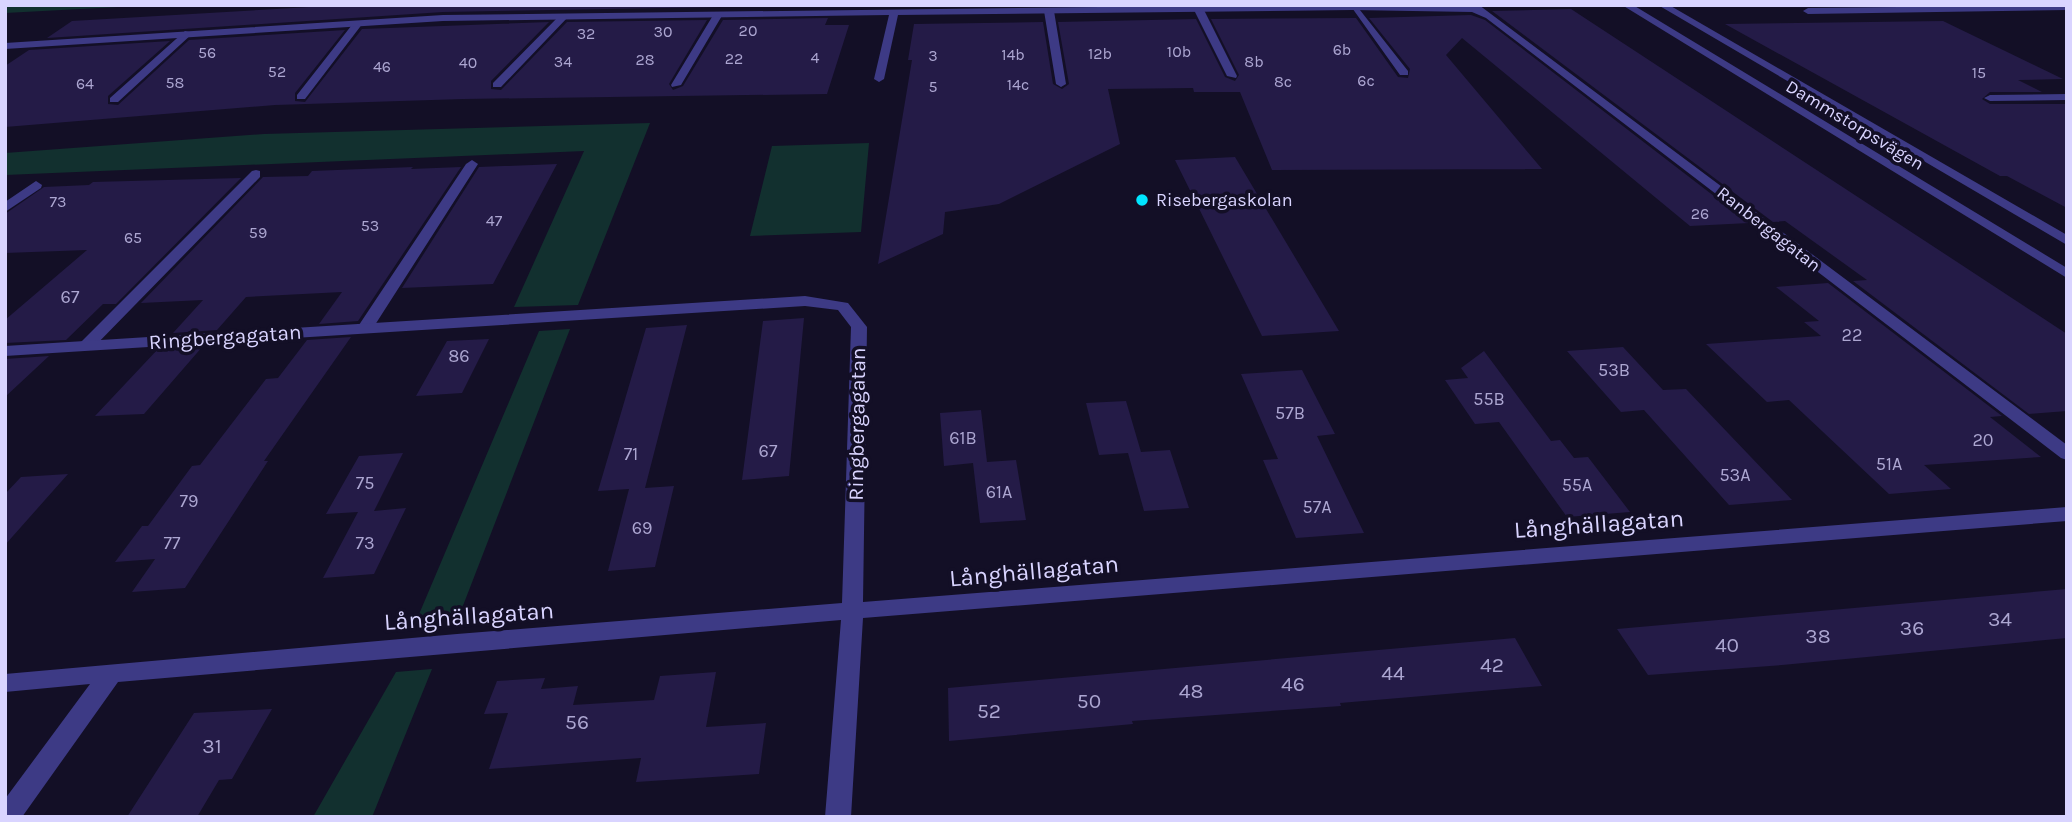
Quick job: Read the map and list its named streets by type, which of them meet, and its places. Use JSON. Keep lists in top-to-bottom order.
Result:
{
  "streets": {
    "street": [
      "Dammstorpsvägen",
      "Ranbergagatan",
      "Ringbergagatan",
      "Långhällagatan"
    ]
  },
  "crossings": [
    ["Ringbergagatan", "Långhällagatan"]
  ],
  "places": ["Risebergaskolan"],
  "house_numbers": [
    "20",
    "30",
    "32",
    "6b",
    "10b",
    "56",
    "12b",
    "14b",
    "3",
    "4",
    "22",
    "28",
    "34",
    "8b",
    "40",
    "46",
    "52",
    "15",
    "6c",
    "8c",
    "58",
    "64",
    "14c",
    "5",
    "73",
    "26",
    "47",
    "53",
    "59",
    "65",
    "67",
    "22",
    "86",
    "53B",
    "55B",
    "57B",
    "61B",
    "20",
    "67",
    "71",
    "51A",
    "53A",
    "75",
    "55A",
    "61A",
    "79",
    "57A",
    "69",
    "77",
    "73",
    "34",
    "36",
    "38",
    "40",
    "42",
    "44",
    "46",
    "48",
    "50",
    "52",
    "56",
    "31"
  ]
}
